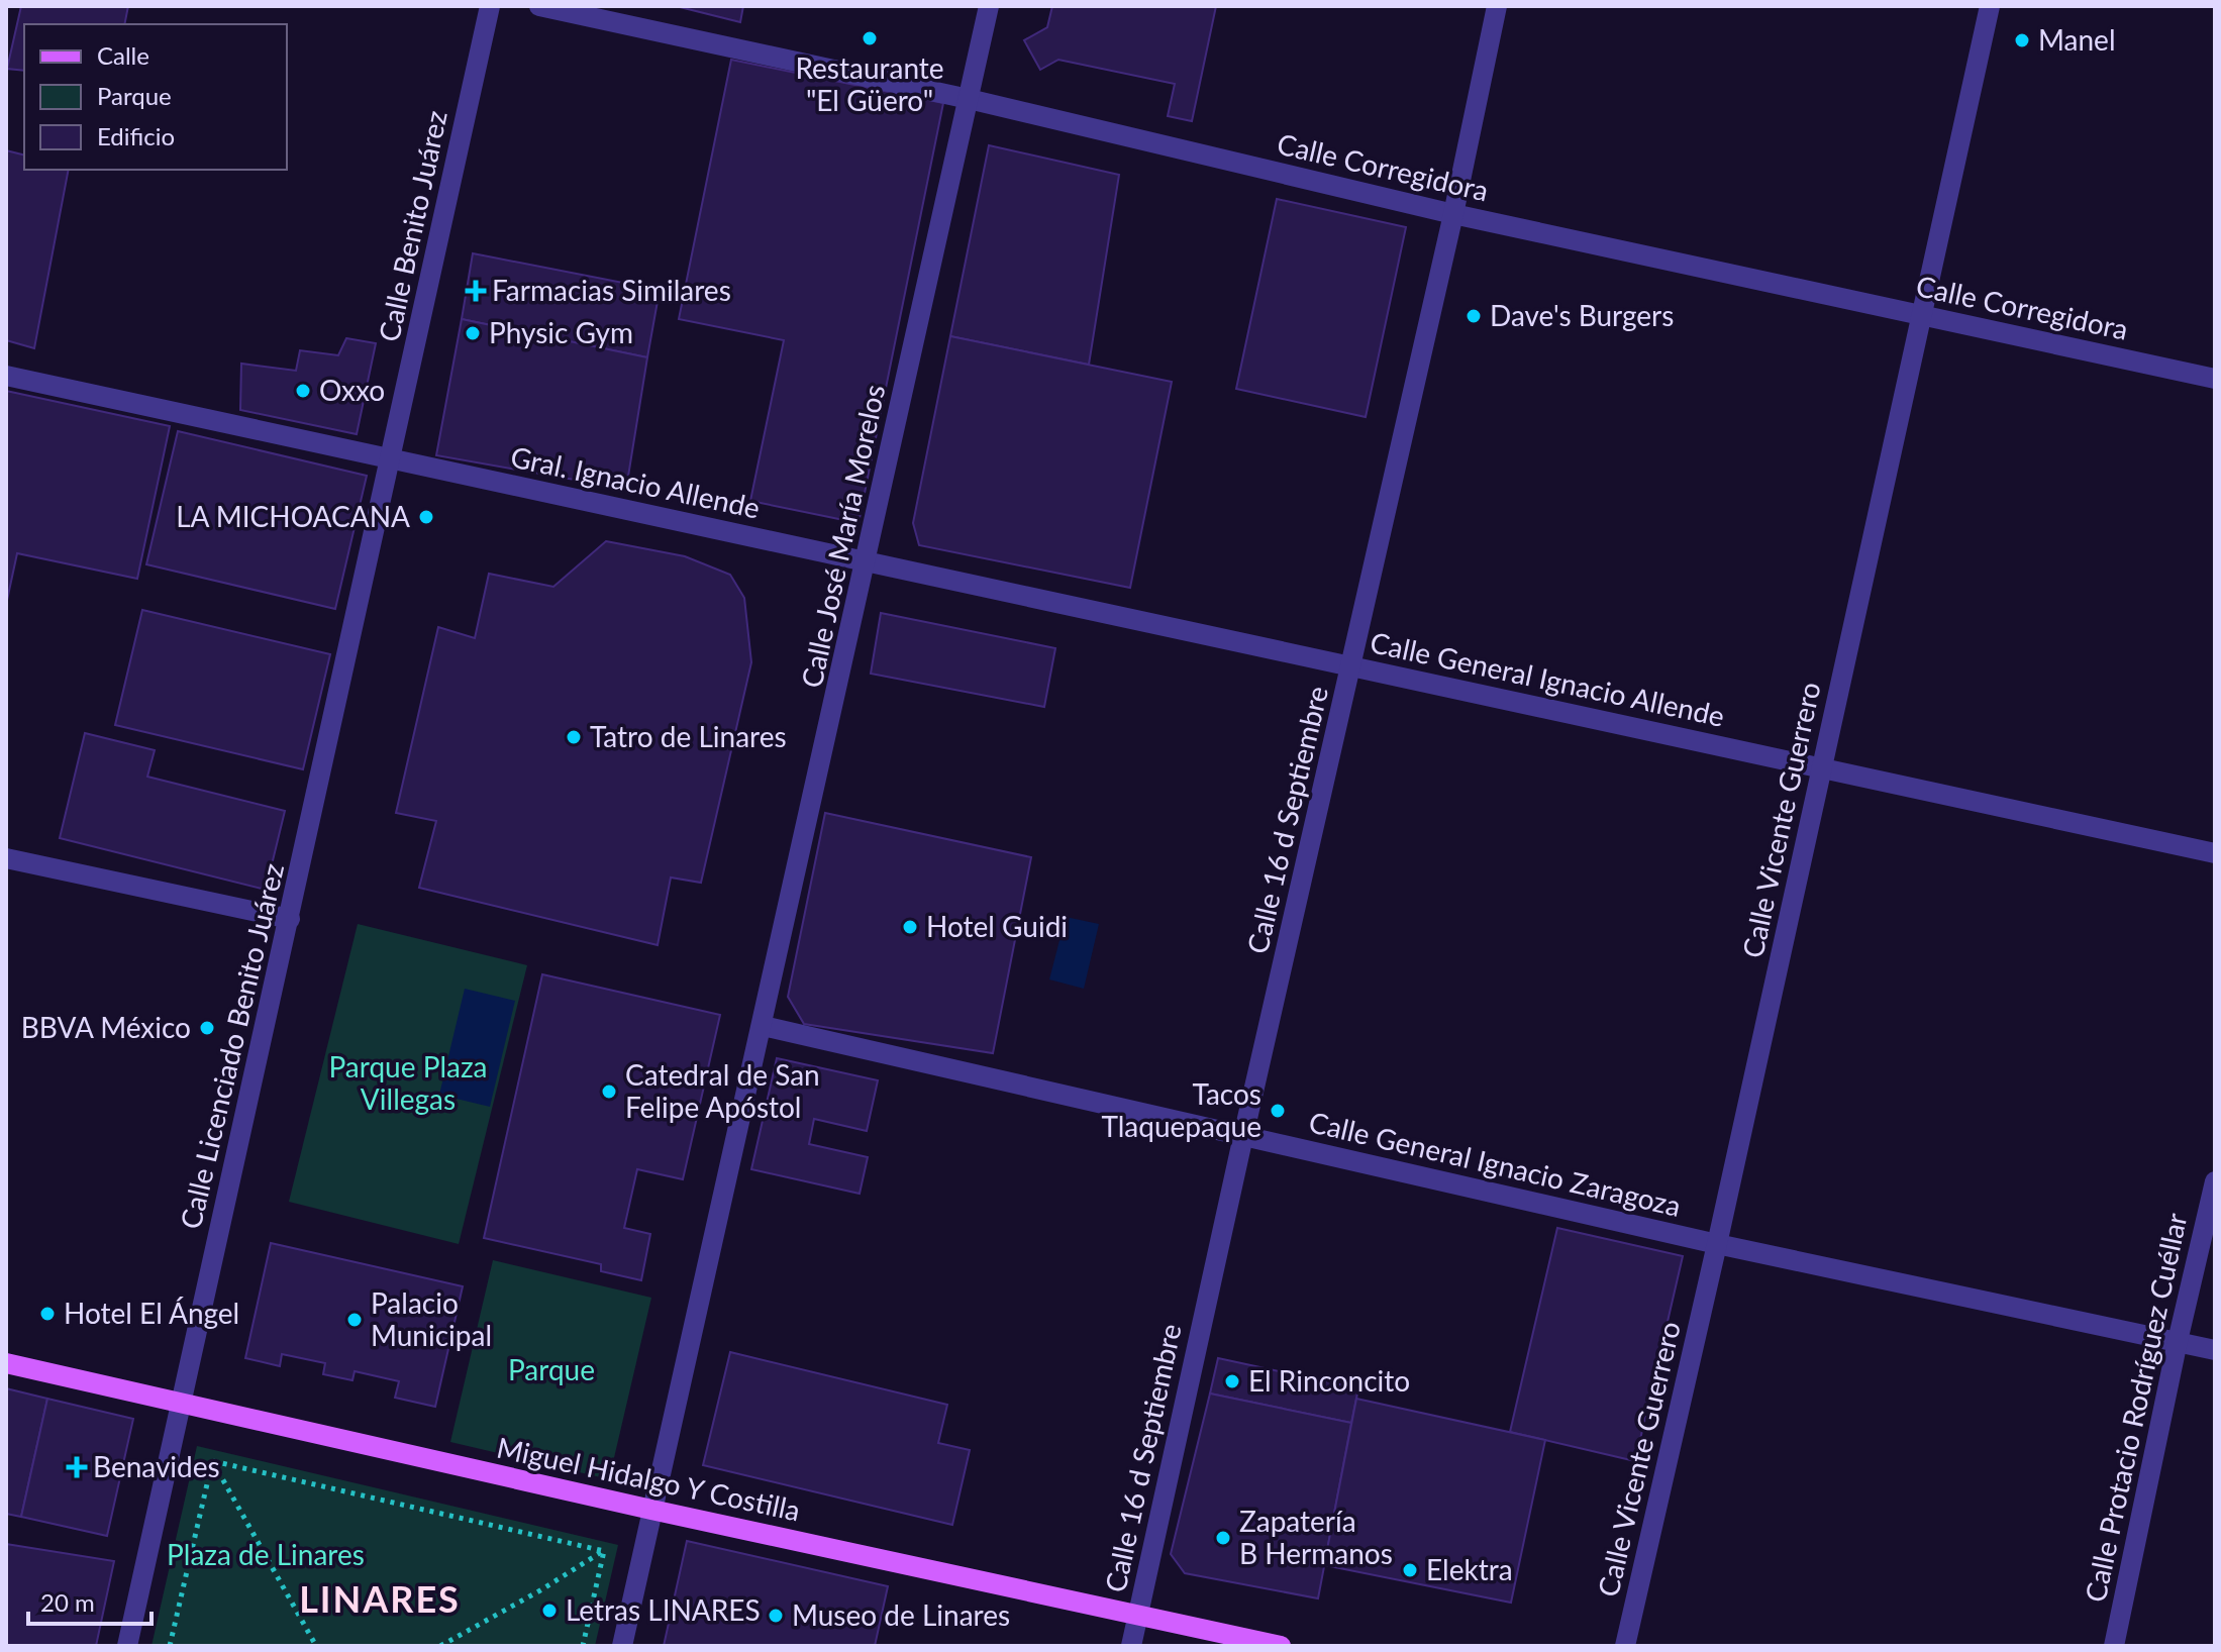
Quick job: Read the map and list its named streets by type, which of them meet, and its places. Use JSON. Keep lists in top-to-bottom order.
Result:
{
  "streets": {
    "main road": ["Miguel Hidalgo Y Costilla"],
    "street": [
      "Calle Corregidora",
      "Calle Benito Juárez",
      "Gral. Ignacio Allende",
      "Calle José María Morelos",
      "Calle General Ignacio Allende",
      "Calle 16 d Septiembre",
      "Calle Vicente Guerrero",
      "Calle Licenciado Benito Juárez",
      "Calle General Ignacio Zaragoza",
      "Calle Protacio Rodríguez Cuéllar"
    ]
  },
  "crossings": [
    ["Calle Corregidora", "Calle José María Morelos"],
    ["Calle Corregidora", "Calle 16 d Septiembre"],
    ["Calle Corregidora", "Calle Vicente Guerrero"],
    ["Calle Benito Juárez", "Gral. Ignacio Allende"],
    ["Calle Benito Juárez", "Calle Licenciado Benito Juárez"],
    ["Gral. Ignacio Allende", "Calle José María Morelos"],
    ["Gral. Ignacio Allende", "Calle General Ignacio Allende"],
    ["Gral. Ignacio Allende", "Calle Licenciado Benito Juárez"],
    ["Calle José María Morelos", "Calle General Ignacio Allende"],
    ["Calle José María Morelos", "Calle General Ignacio Zaragoza"],
    ["Calle José María Morelos", "Miguel Hidalgo Y Costilla"],
    ["Calle General Ignacio Allende", "Calle 16 d Septiembre"],
    ["Calle General Ignacio Allende", "Calle Vicente Guerrero"],
    ["Calle 16 d Septiembre", "Calle General Ignacio Zaragoza"],
    ["Calle 16 d Septiembre", "Miguel Hidalgo Y Costilla"],
    ["Calle Vicente Guerrero", "Calle General Ignacio Zaragoza"],
    ["Calle Licenciado Benito Juárez", "Miguel Hidalgo Y Costilla"],
    ["Calle General Ignacio Zaragoza", "Calle Protacio Rodríguez Cuéllar"]
  ],
  "districts": ["LINARES"],
  "parks": ["Parque Plaza Villegas", "Parque", "Plaza de Linares"],
  "places": {
    "other": [
      "Restaurante \"El Güero\"",
      "Manel",
      "Dave's Burgers",
      "Physic Gym",
      "Oxxo",
      "LA MICHOACANA",
      "Tatro de Linares",
      "Hotel Guidi",
      "BBVA México",
      "Catedral de San Felipe Apóstol",
      "Tacos Tlaquepaque",
      "Hotel El Ángel",
      "Palacio Municipal",
      "El Rinconcito",
      "Zapatería B Hermanos",
      "Elektra",
      "Letras LINARES",
      "Museo de Linares"
    ],
    "health": ["Farmacias Similares", "Benavides"]
  },
  "legend": ["Calle", "Parque", "Edificio"],
  "scale_bar": "20 m"
}
